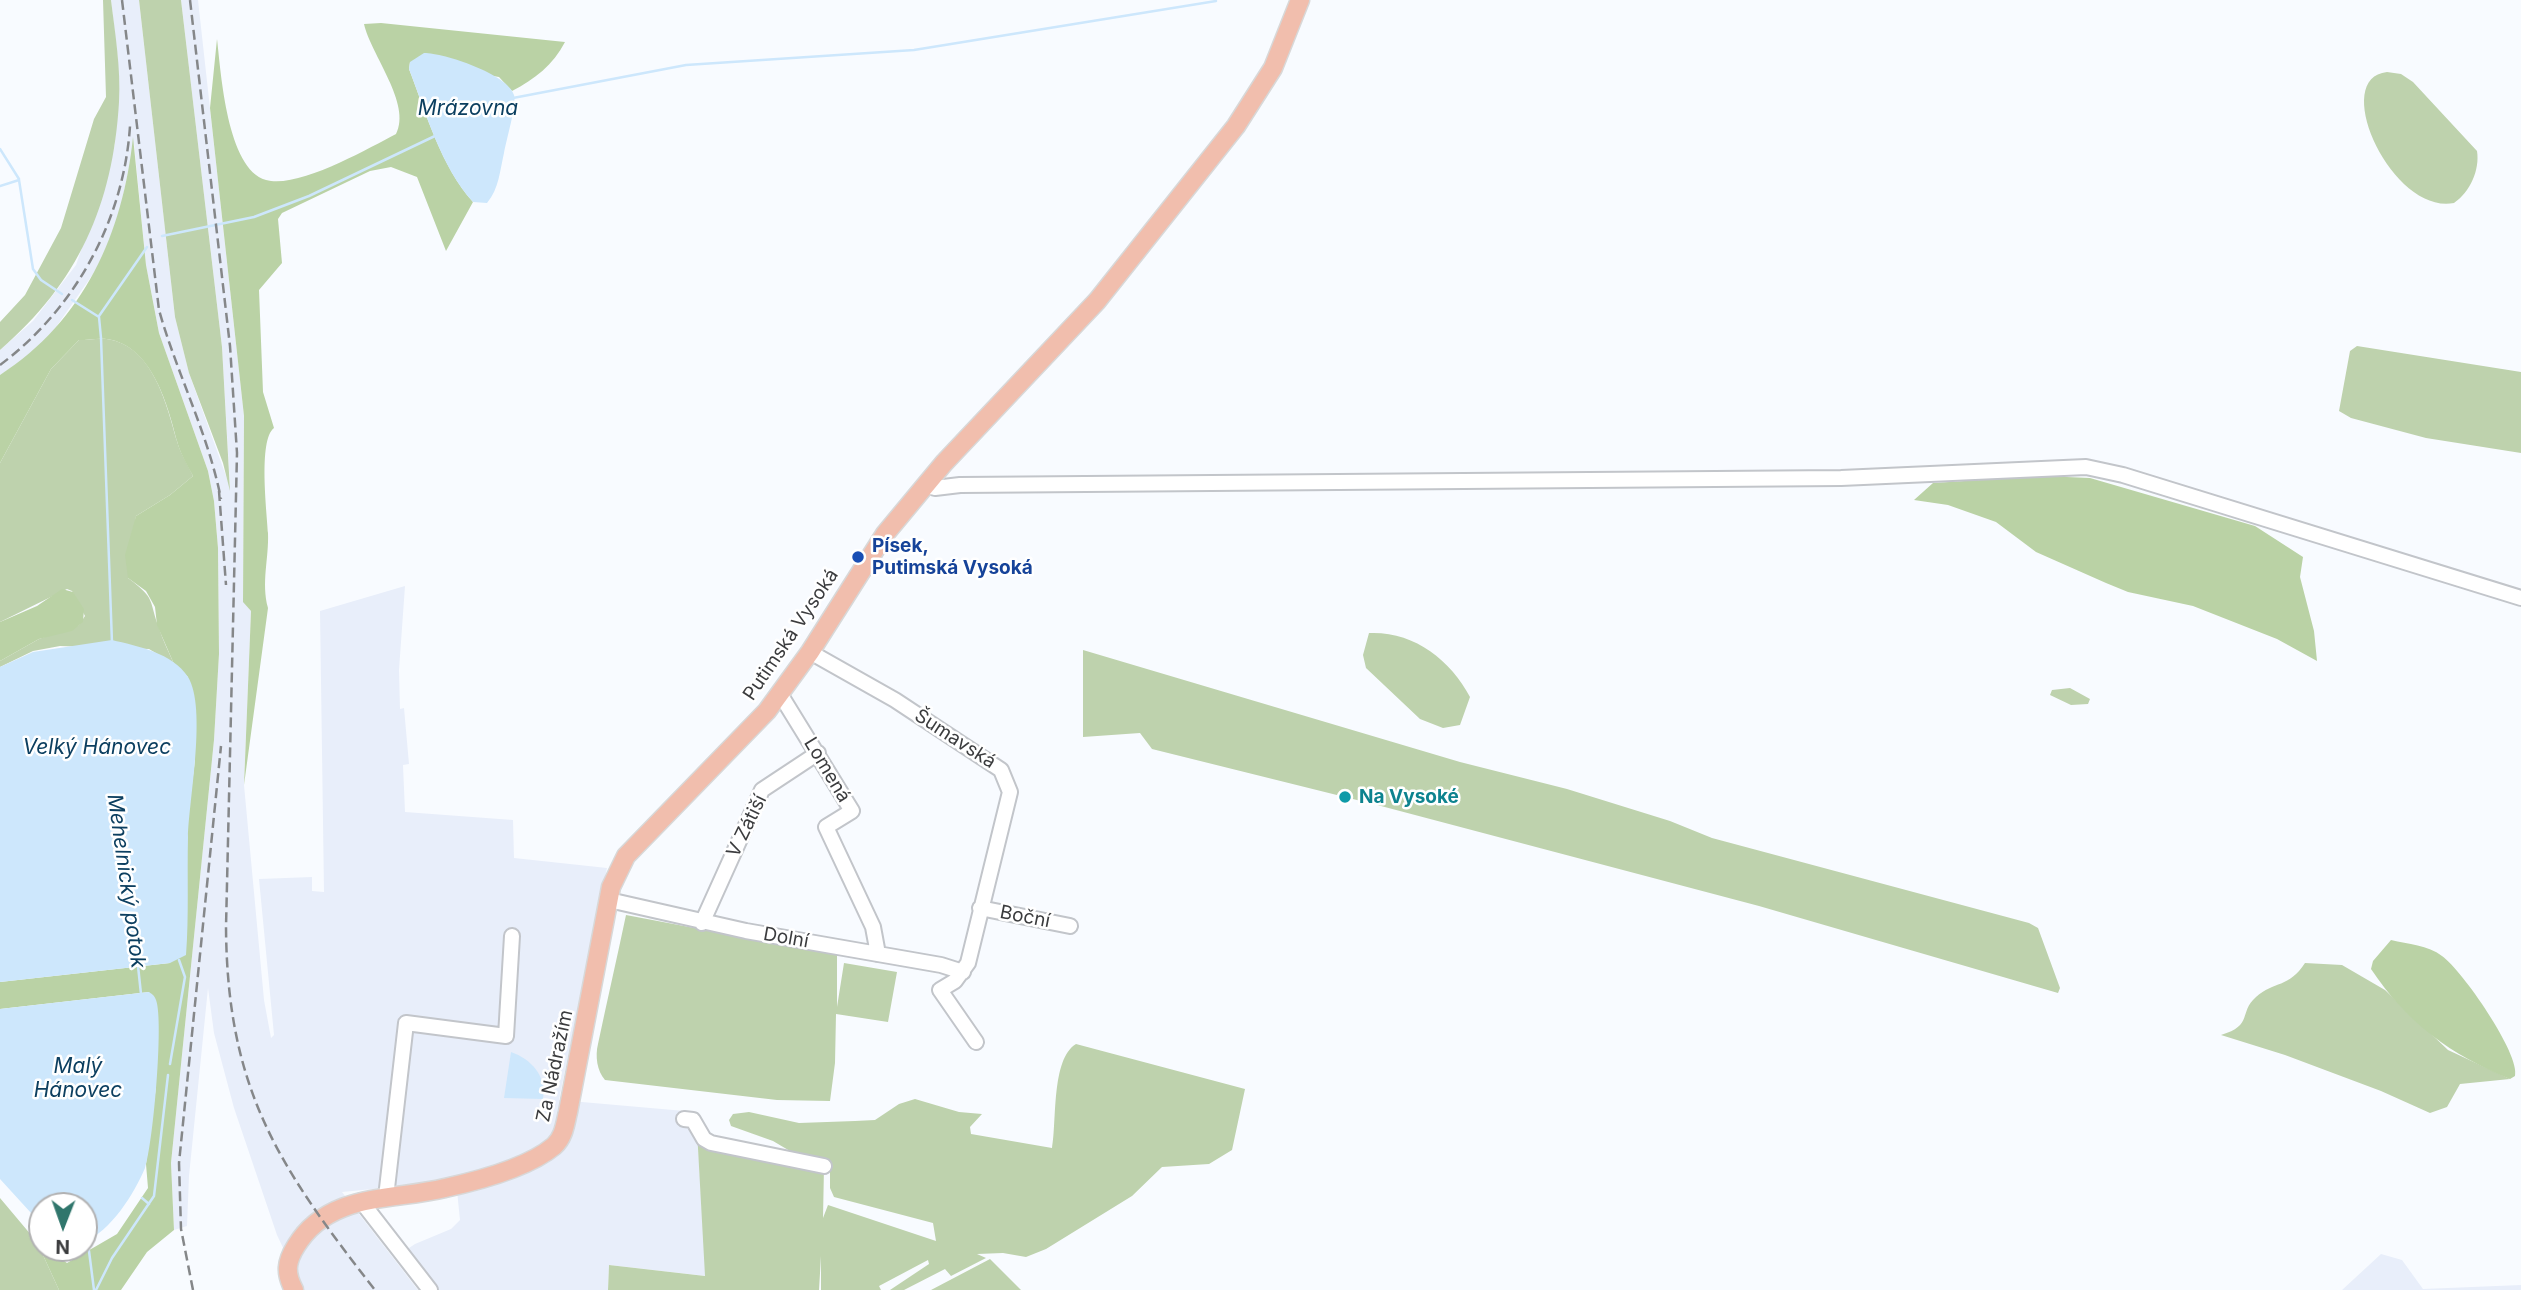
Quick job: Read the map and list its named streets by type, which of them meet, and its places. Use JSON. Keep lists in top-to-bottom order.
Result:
{
  "streets": {
    "main road": ["Putimská Vysoká", "Za Nádražím"],
    "street": [
      "Šumavská",
      "Lomená",
      "V Zátiší",
      "Boční",
      "Dolní"
    ]
  },
  "crossings": [
    ["Putimská Vysoká", "Šumavská"],
    ["Putimská Vysoká", "Lomená"],
    ["Putimská Vysoká", "Dolní"],
    ["Putimská Vysoká", "Za Nádražím"],
    ["Šumavská", "Boční"],
    ["Šumavská", "Dolní"],
    ["Lomená", "V Zátiší"],
    ["Lomená", "Dolní"],
    ["V Zátiší", "Dolní"],
    ["Dolní", "Za Nádražím"]
  ],
  "water": [
    "Mrázovna",
    "Velký Hánovec",
    "Mehelnický potok",
    "Malý Hánovec"
  ],
  "places": ["Písek, Putimská Vysoká", "Na Vysoké"],
  "north": "bottom"
}
